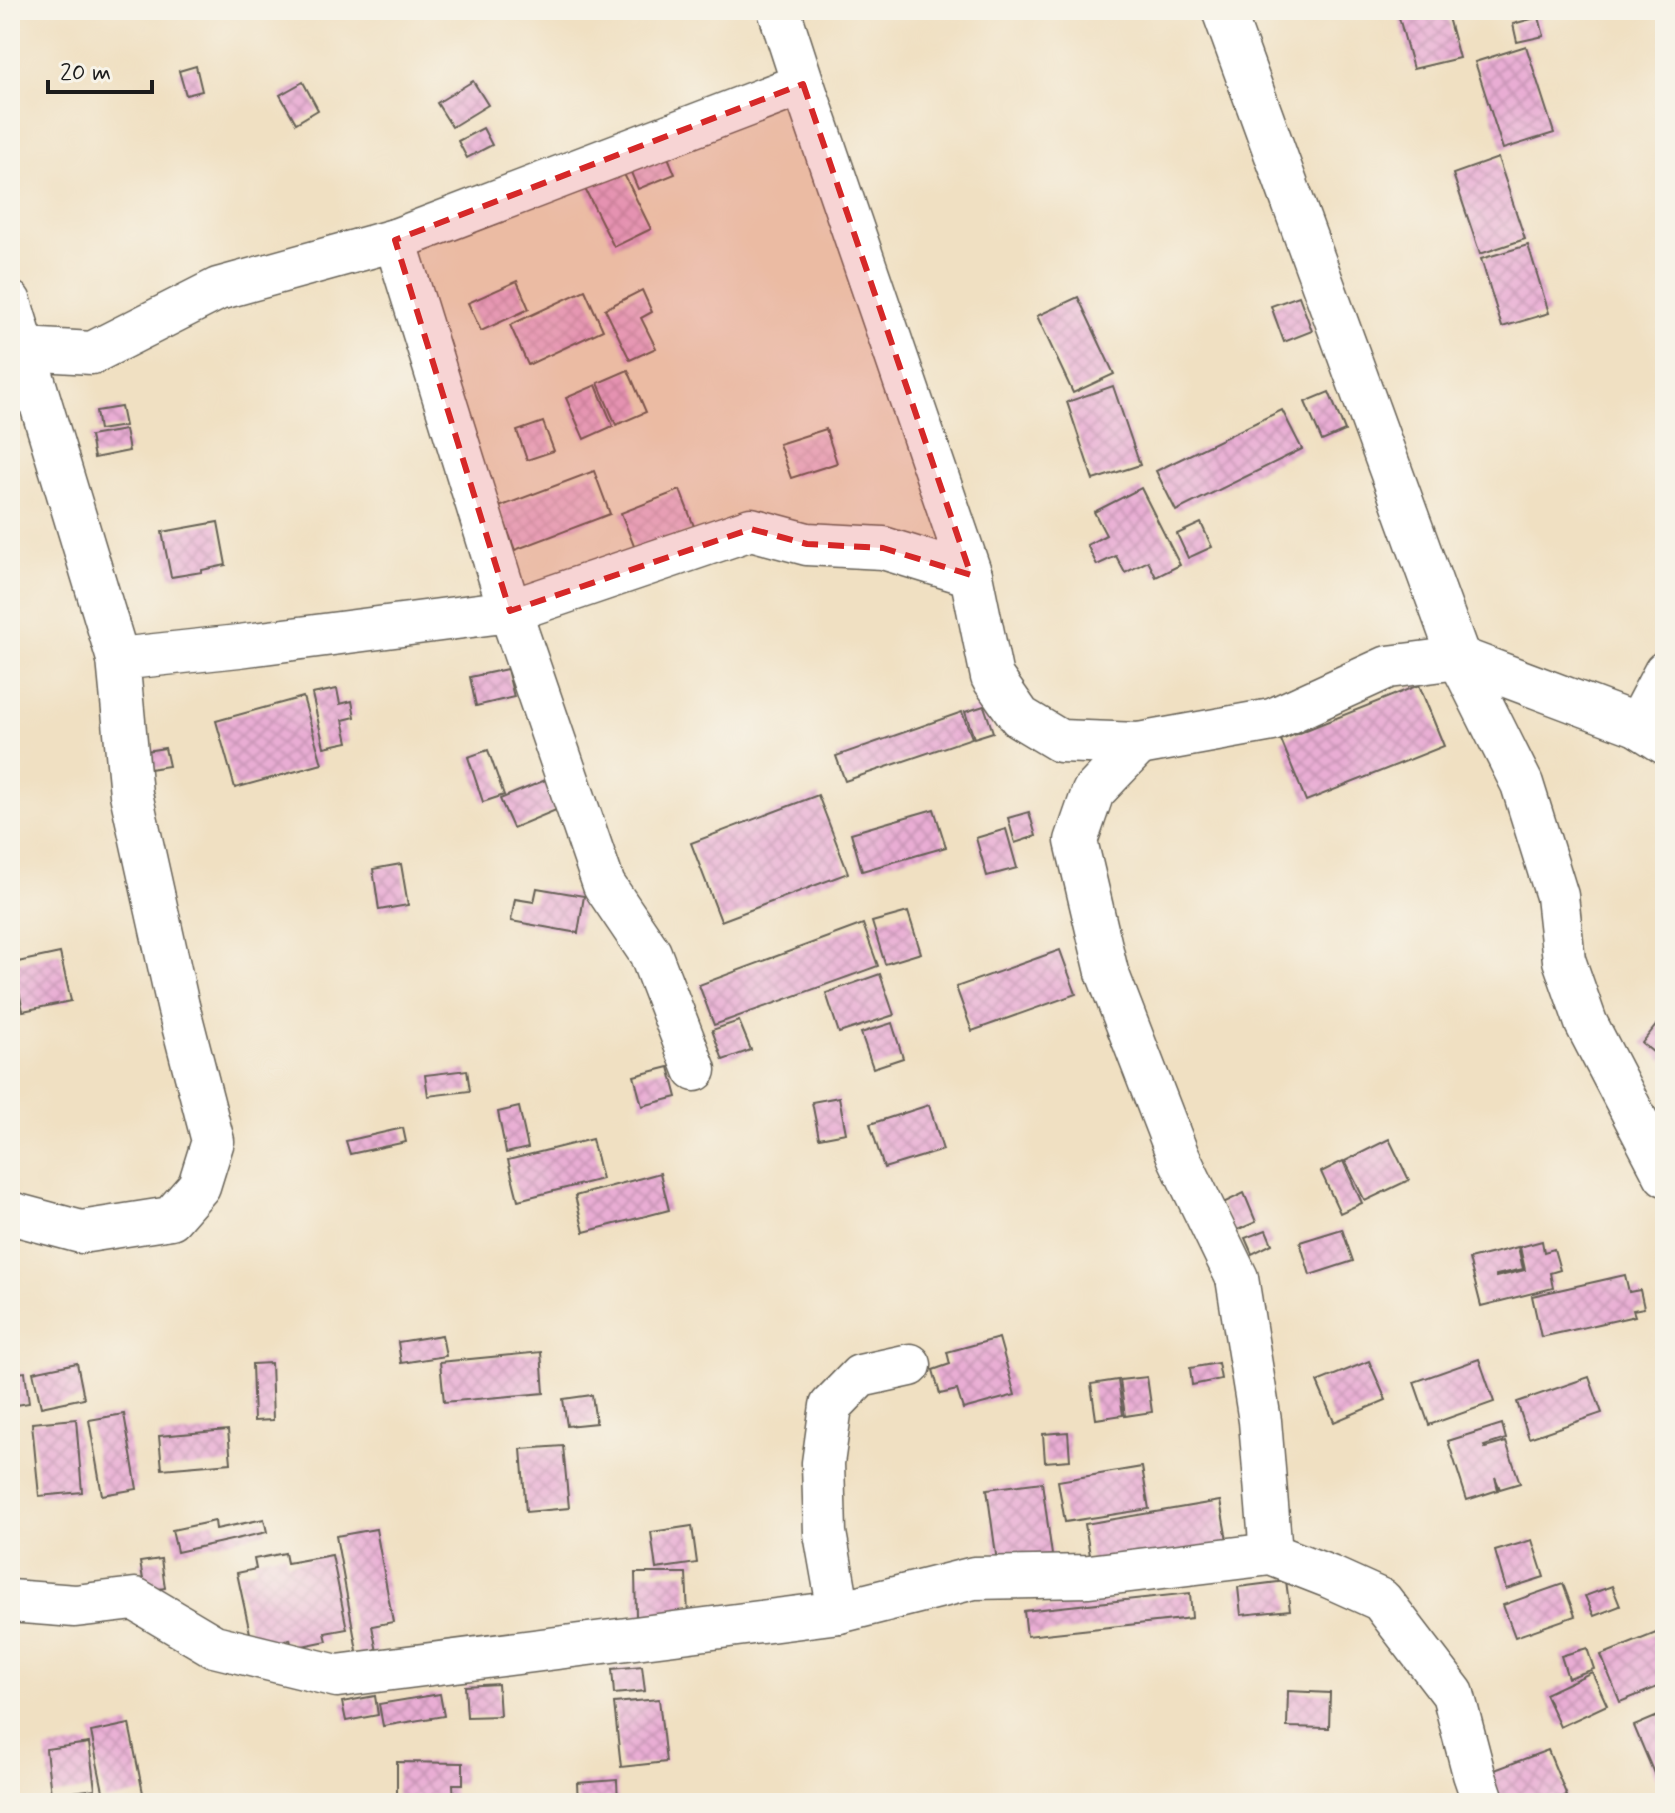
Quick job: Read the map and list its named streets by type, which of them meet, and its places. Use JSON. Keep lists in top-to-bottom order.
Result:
{
  "scale_bar": "20 m"
}
